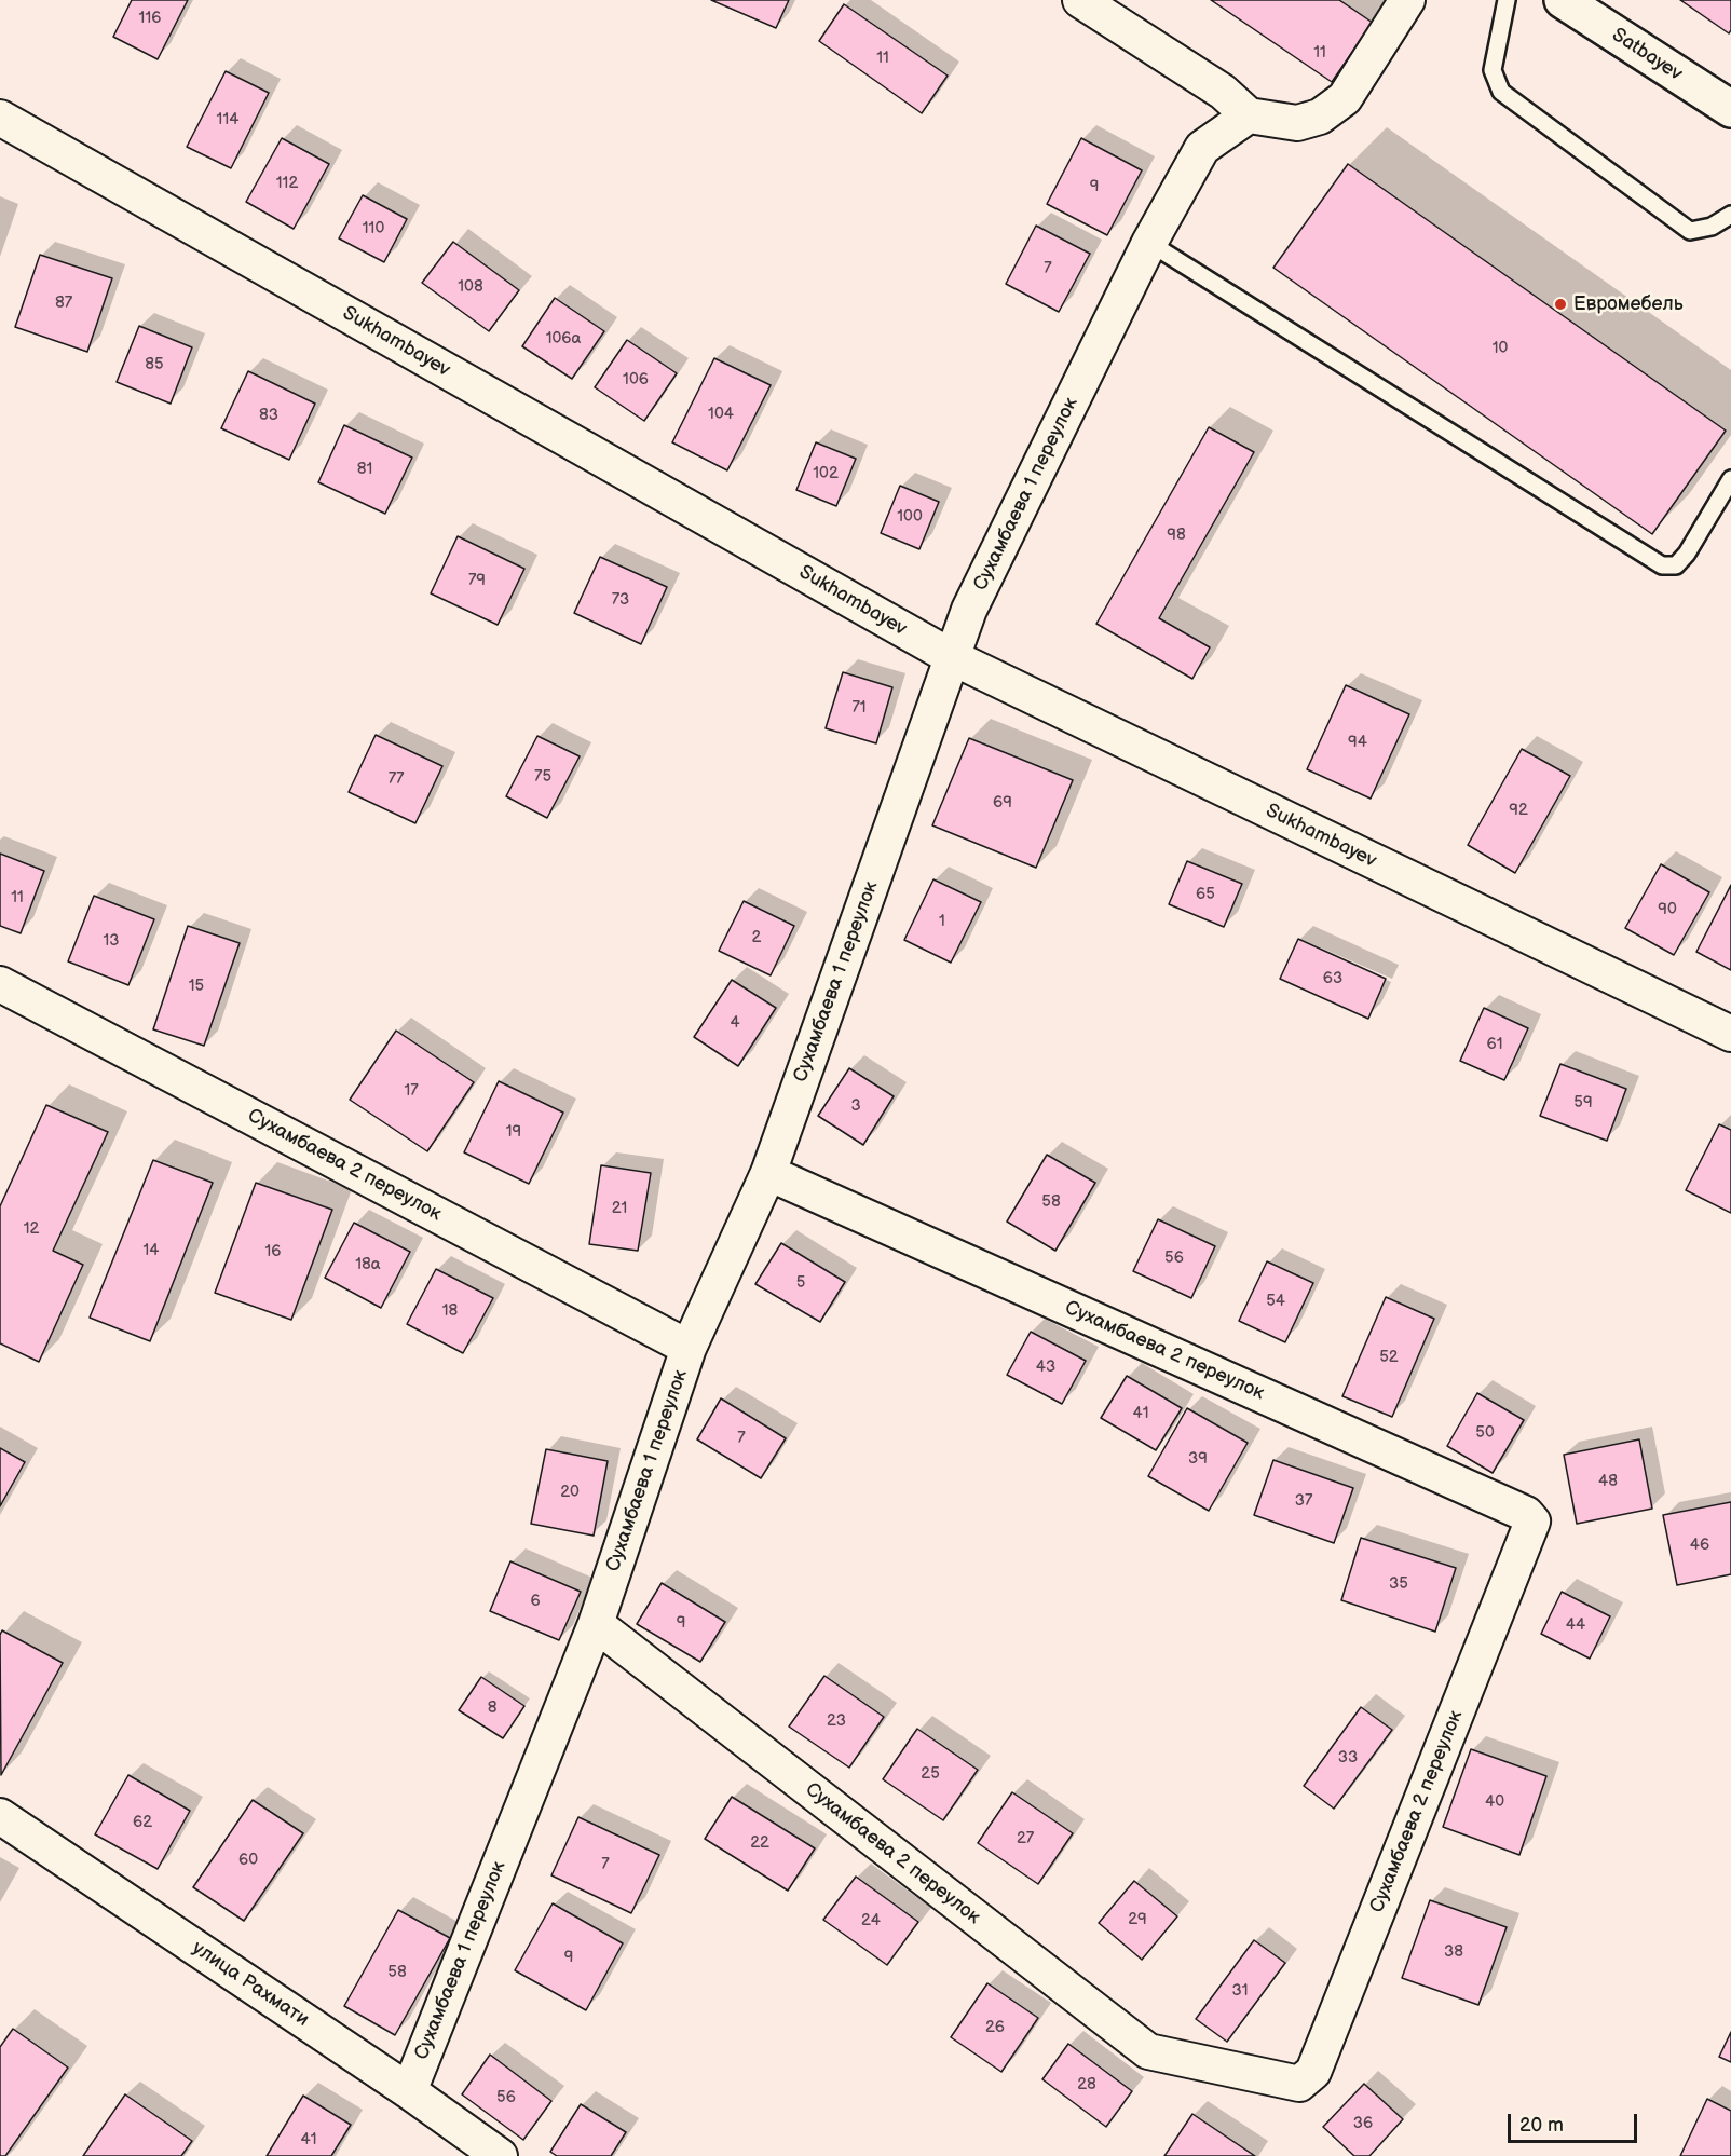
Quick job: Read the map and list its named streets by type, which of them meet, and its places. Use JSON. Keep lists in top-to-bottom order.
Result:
{
  "streets": {
    "street": [
      "Satbayev",
      "Sukhambayev",
      "Сухамбаева 1 переулок",
      "Сухамбаева 2 переулок",
      "улица Рахмати"
    ]
  },
  "crossings": [
    ["Sukhambayev", "Сухамбаева 1 переулок"],
    ["Сухамбаева 1 переулок", "Сухамбаева 2 переулок"],
    ["Сухамбаева 1 переулок", "улица Рахмати"]
  ],
  "places": ["Евромебель"],
  "house_numbers": [
    "116",
    "11",
    "11",
    "114",
    "112",
    "9",
    "110",
    "7",
    "108",
    "87",
    "106а",
    "10",
    "85",
    "106",
    "104",
    "83",
    "81",
    "102",
    "100",
    "98",
    "79",
    "73",
    "71",
    "94",
    "75",
    "77",
    "69",
    "92",
    "65",
    "11",
    "90",
    "1",
    "2",
    "13",
    "63",
    "15",
    "4",
    "61",
    "17",
    "59",
    "3",
    "19",
    "58",
    "21",
    "12",
    "14",
    "16",
    "56",
    "18а",
    "5",
    "54",
    "18",
    "52",
    "43",
    "41",
    "50",
    "7",
    "39",
    "48",
    "20",
    "37",
    "46",
    "35",
    "6",
    "9",
    "44",
    "8",
    "23",
    "33",
    "25",
    "40",
    "62",
    "27",
    "22",
    "60",
    "7",
    "29",
    "24",
    "38",
    "9",
    "58",
    "31",
    "26",
    "28",
    "56",
    "36",
    "41"
  ],
  "scale_bar": "20 m"
}
